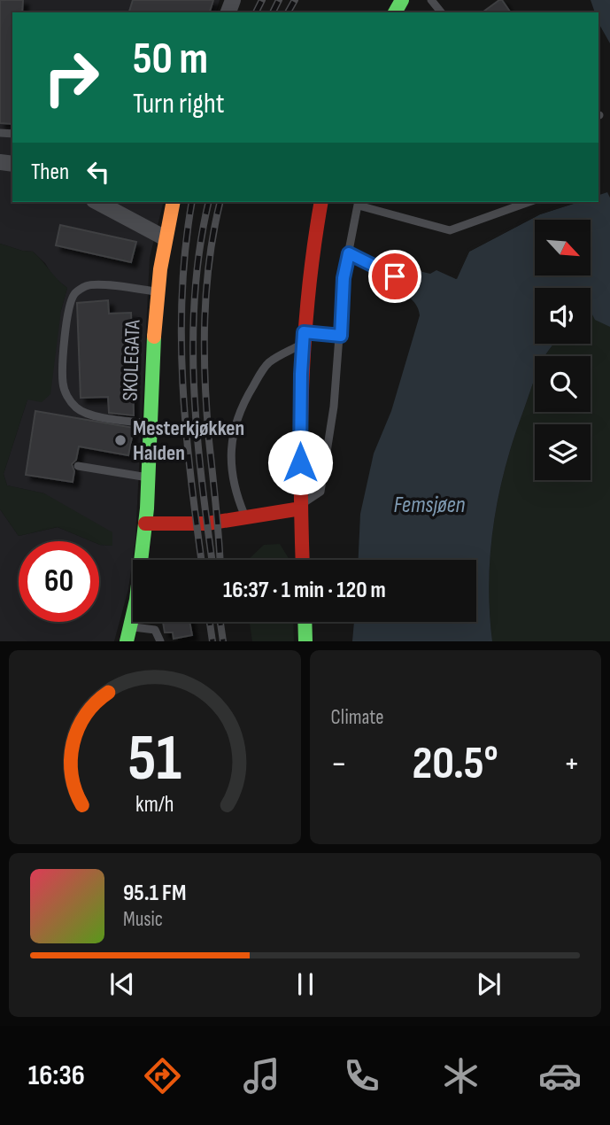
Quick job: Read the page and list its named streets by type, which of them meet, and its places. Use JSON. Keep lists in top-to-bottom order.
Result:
{
  "streets": {
    "street": ["SKOLEGATA"]
  },
  "water": ["Femsjøen"],
  "places": ["Mesterkjøkken Halden"],
  "north": "bottom right",
  "page": {
    "turn": ["50 m", "Turn right"],
    "then": "Then",
    "limit": "60",
    "trip": "16:37 · 1 min · 120 m",
    "tile": "Climate",
    "heat": ["−", "20.5°", "+"],
    "song": ["95.1 FM", "Music"],
    "tabs": "16:36",
    "gauge": ["51", "km/h"]
  }
}
